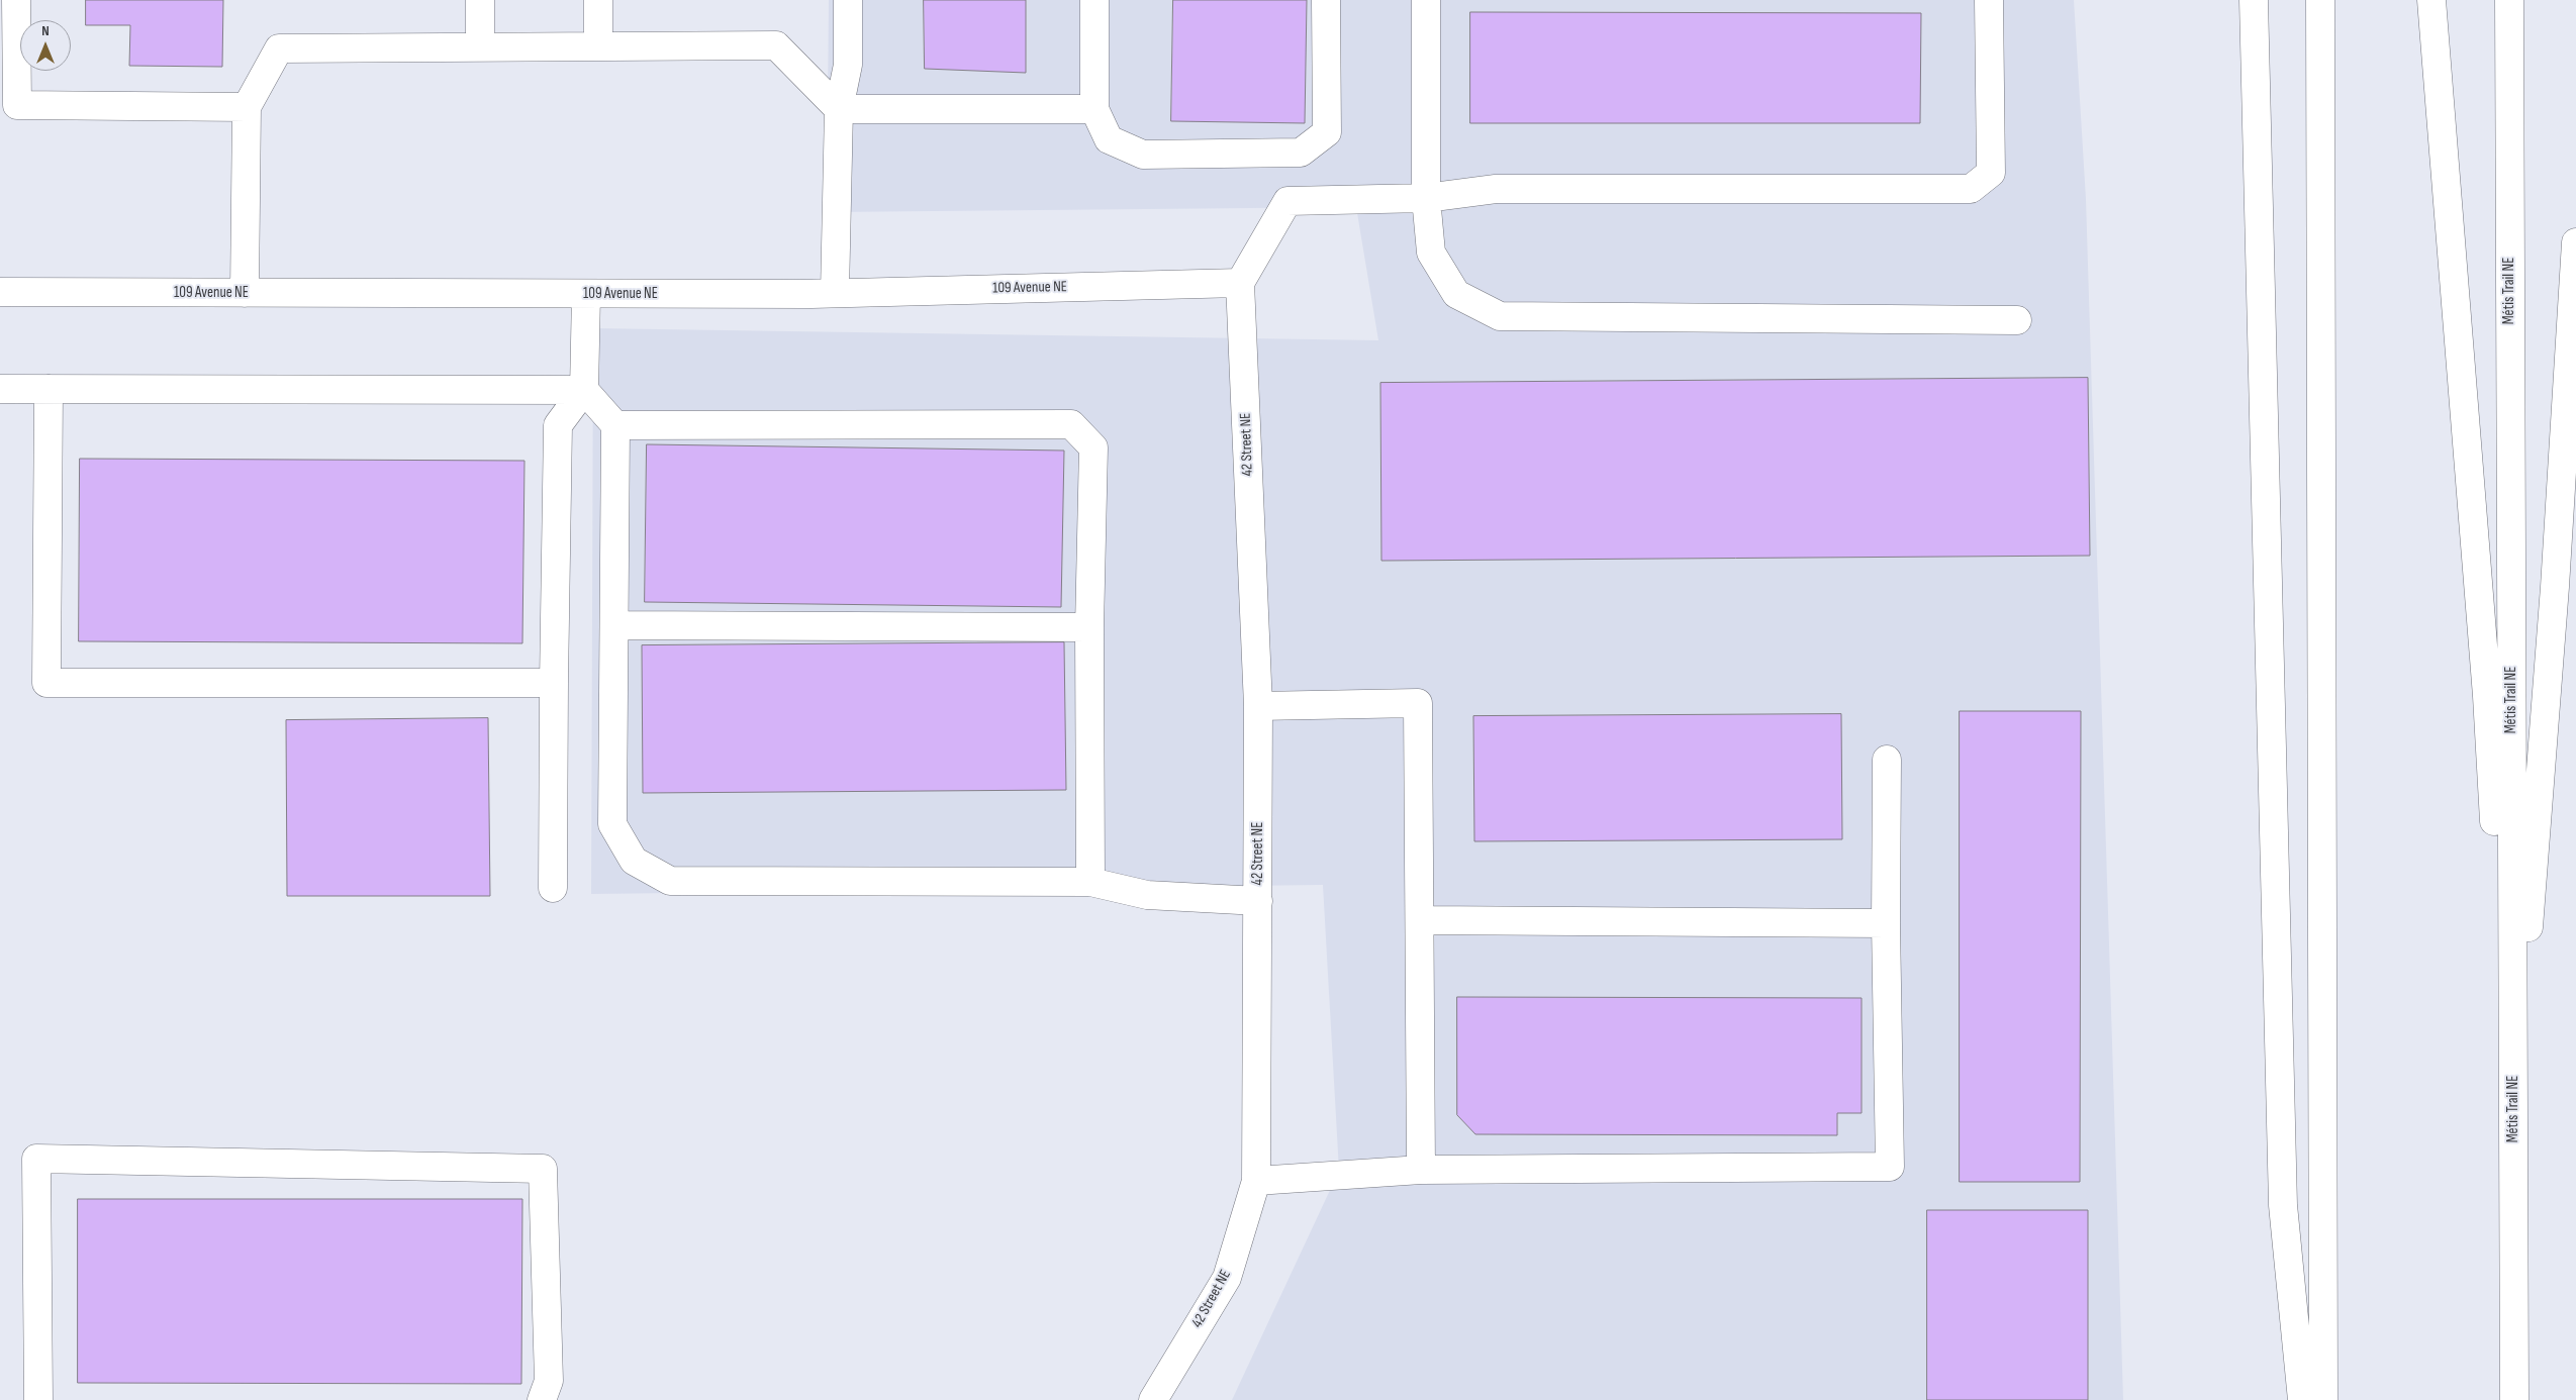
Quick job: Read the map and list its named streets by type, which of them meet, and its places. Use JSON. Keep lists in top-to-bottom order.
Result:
{
  "streets": {
    "main road": ["109 Avenue NE", "Métis Trail NE", "42 Street NE"]
  },
  "crossings": [
    ["109 Avenue NE", "42 Street NE"]
  ],
  "north": "top"
}
